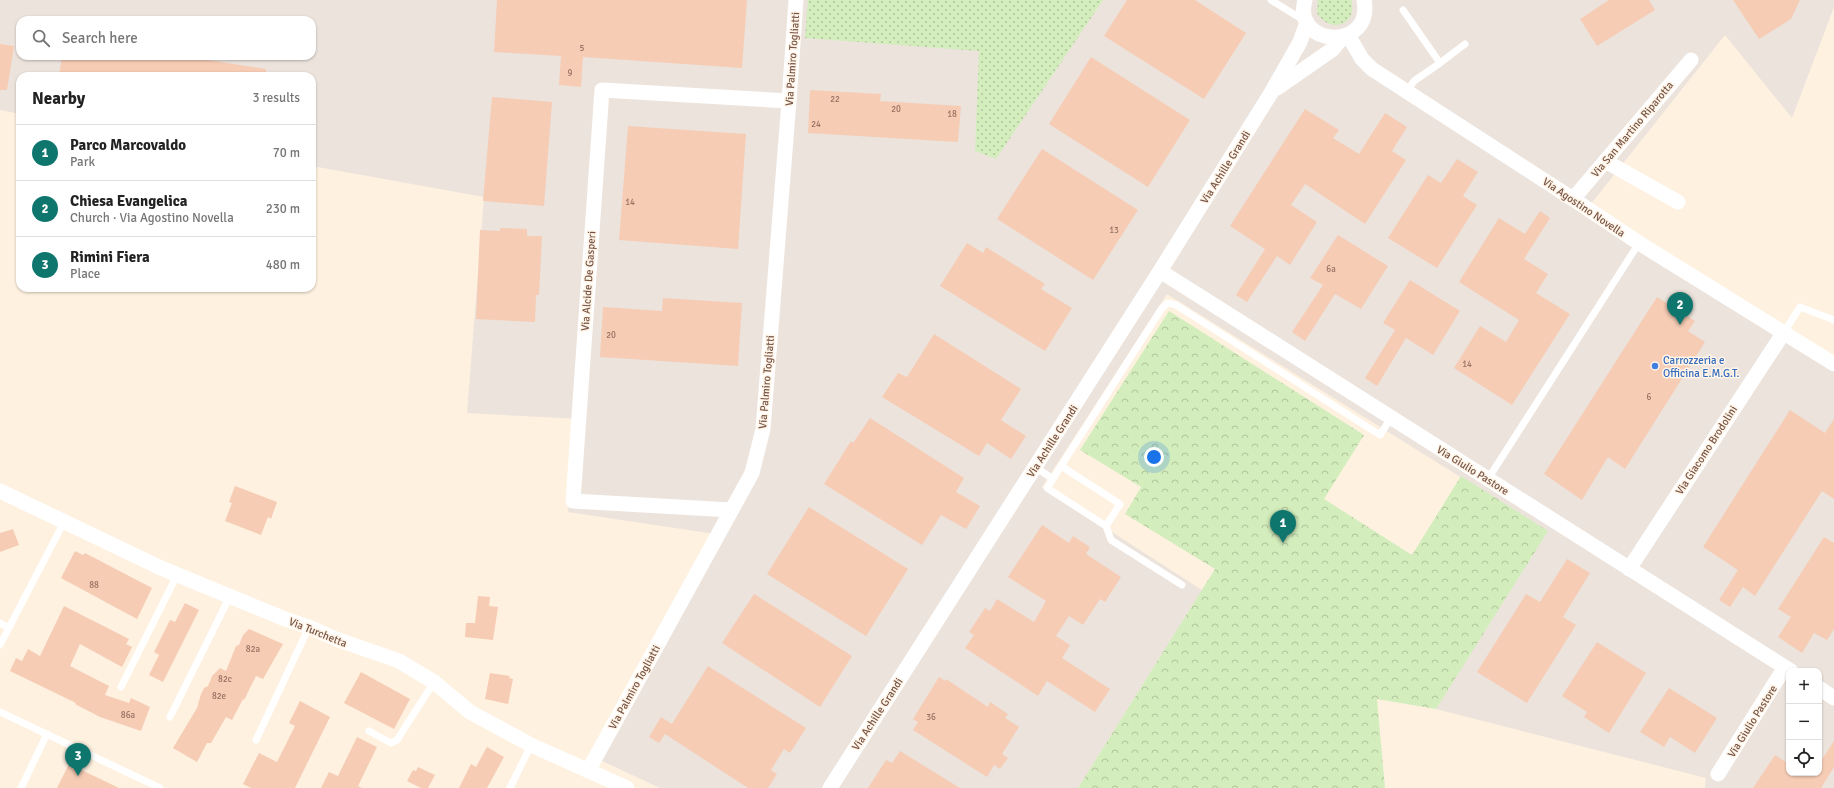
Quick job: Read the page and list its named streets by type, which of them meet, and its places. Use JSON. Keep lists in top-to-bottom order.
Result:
{
  "streets": {
    "street": [
      "Via Palmiro Togliatti",
      "Via San Martino Riparotta",
      "Via Achille Grandi",
      "Via Agostino Novella",
      "Via Alcide De Gasperi",
      "Via Giacomo Brodolini",
      "Via Giulio Pastore",
      "Via Turchetta"
    ]
  },
  "crossings": [
    ["Via Palmiro Togliatti", "Via Alcide De Gasperi"],
    ["Via Palmiro Togliatti", "Via Turchetta"],
    ["Via San Martino Riparotta", "Via Agostino Novella"],
    ["Via Achille Grandi", "Via Agostino Novella"],
    ["Via Achille Grandi", "Via Giulio Pastore"],
    ["Via Agostino Novella", "Via Giacomo Brodolini"],
    ["Via Giacomo Brodolini", "Via Giulio Pastore"]
  ],
  "places": ["Carrozzeria e Officina E.M.G.T."],
  "house_numbers": [
    "5",
    "9",
    "22",
    "20",
    "18",
    "24",
    "14",
    "13",
    "6a",
    "20",
    "14",
    "6",
    "88",
    "82a",
    "82c",
    "82e",
    "86a",
    "36"
  ],
  "page": {
    "search": "Search here",
    "heading": ["Nearby", "3 results"],
    "list": [
      {
        "mark": "1",
        "name": "Parco Marcovaldo",
        "note": "Park",
        "value": "70 m"
      },
      {
        "mark": "2",
        "name": "Chiesa Evangelica",
        "note": "Church · Via Agostino Novella",
        "value": "230 m"
      },
      {
        "mark": "3",
        "name": "Rimini Fiera",
        "note": "Place",
        "value": "480 m"
      }
    ],
    "pins": ["2", "1", "3"],
    "map_buttons": ["+", "−"]
  }
}
